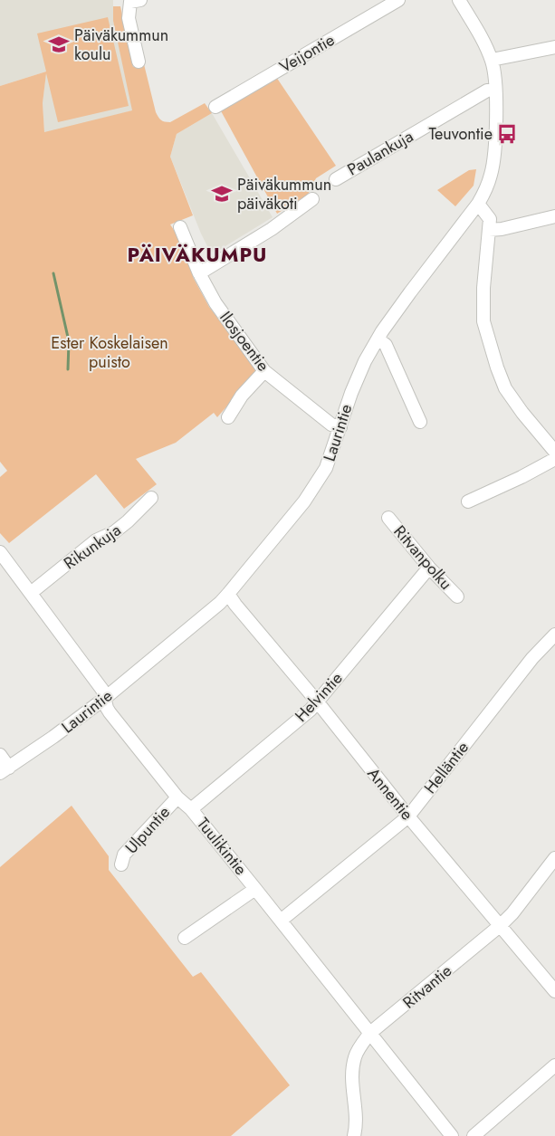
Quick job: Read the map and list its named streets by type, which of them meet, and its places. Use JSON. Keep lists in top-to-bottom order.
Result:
{
  "streets": {
    "street": [
      "Veijontie",
      "Paulankuja",
      "Ilosjoentie",
      "Laurintie",
      "Rikunkuja",
      "Ritvanpolku",
      "Helvintie",
      "Helläntie",
      "Annentie",
      "Ulpuntie",
      "Tuulikintie",
      "Ritvantie"
    ]
  },
  "crossings": [
    ["Paulankuja", "Laurintie"],
    ["Ilosjoentie", "Laurintie"],
    ["Laurintie", "Annentie"],
    ["Laurintie", "Tuulikintie"],
    ["Rikunkuja", "Tuulikintie"],
    ["Ritvanpolku", "Helvintie"],
    ["Helvintie", "Annentie"],
    ["Helvintie", "Tuulikintie"],
    ["Helläntie", "Annentie"],
    ["Helläntie", "Tuulikintie"],
    ["Annentie", "Ritvantie"],
    ["Ulpuntie", "Tuulikintie"],
    ["Tuulikintie", "Ritvantie"]
  ],
  "districts": ["PÄIVÄKUMPU"],
  "parks": ["Ester Koskelaisen puisto"],
  "places": {
    "school or university": ["Päiväkummun koulu", "Päiväkummun päiväkoti"],
    "bus stop": ["Teuvontie"]
  }
}
